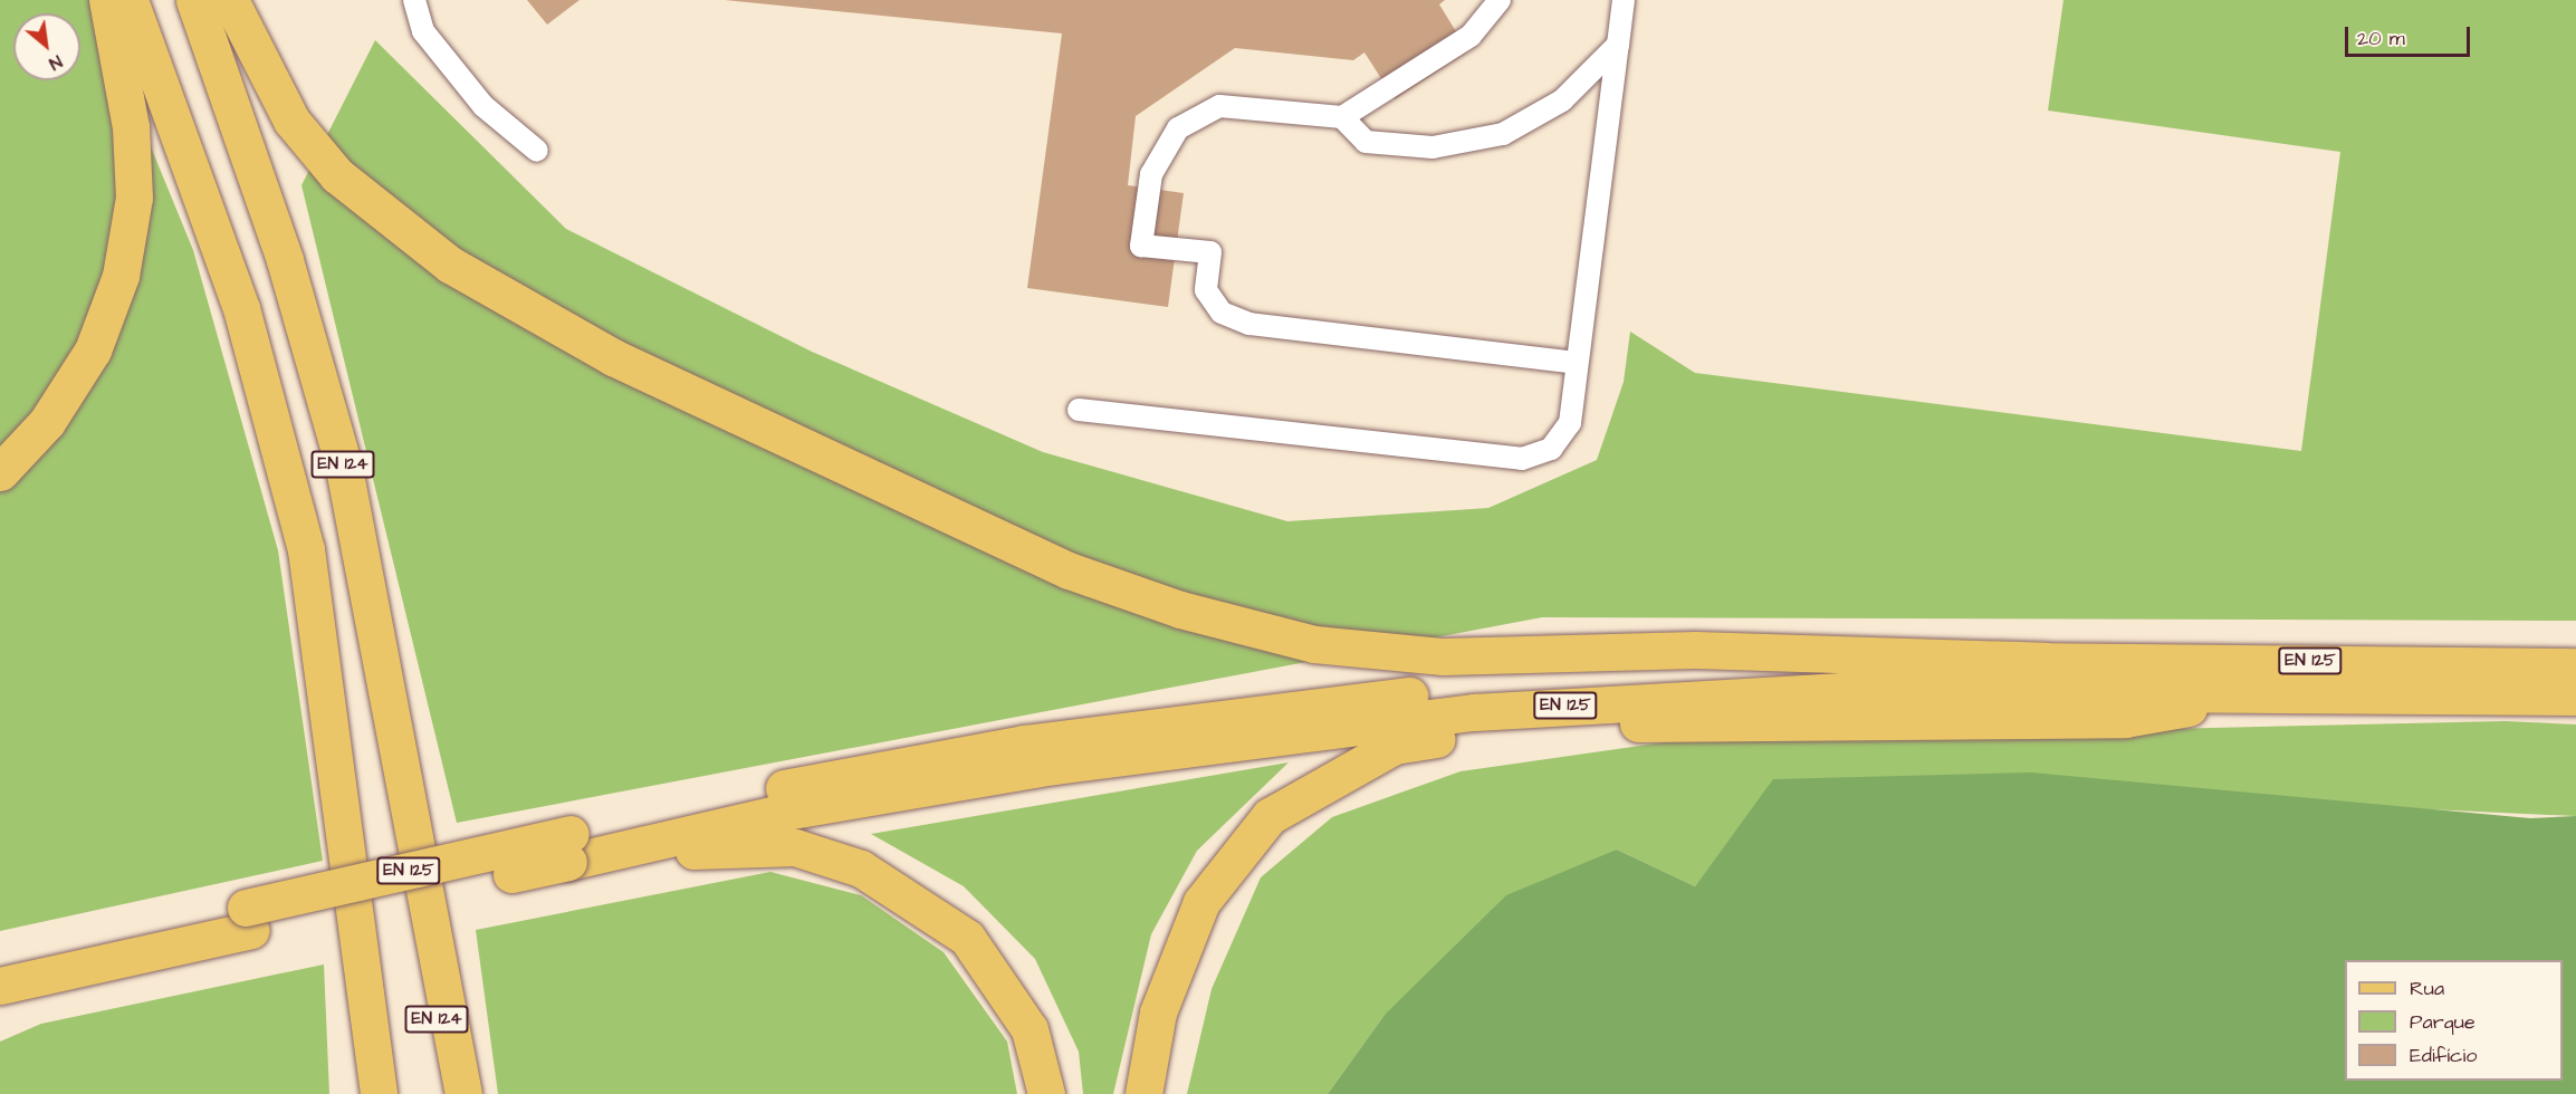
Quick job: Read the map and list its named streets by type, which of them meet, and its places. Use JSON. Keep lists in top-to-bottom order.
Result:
{
  "streets": {
    "main road": ["EN 124", "EN 125"]
  },
  "legend": ["Rua", "Parque", "Edifício"],
  "scale_bar": "20 m",
  "north": "bottom right"
}
